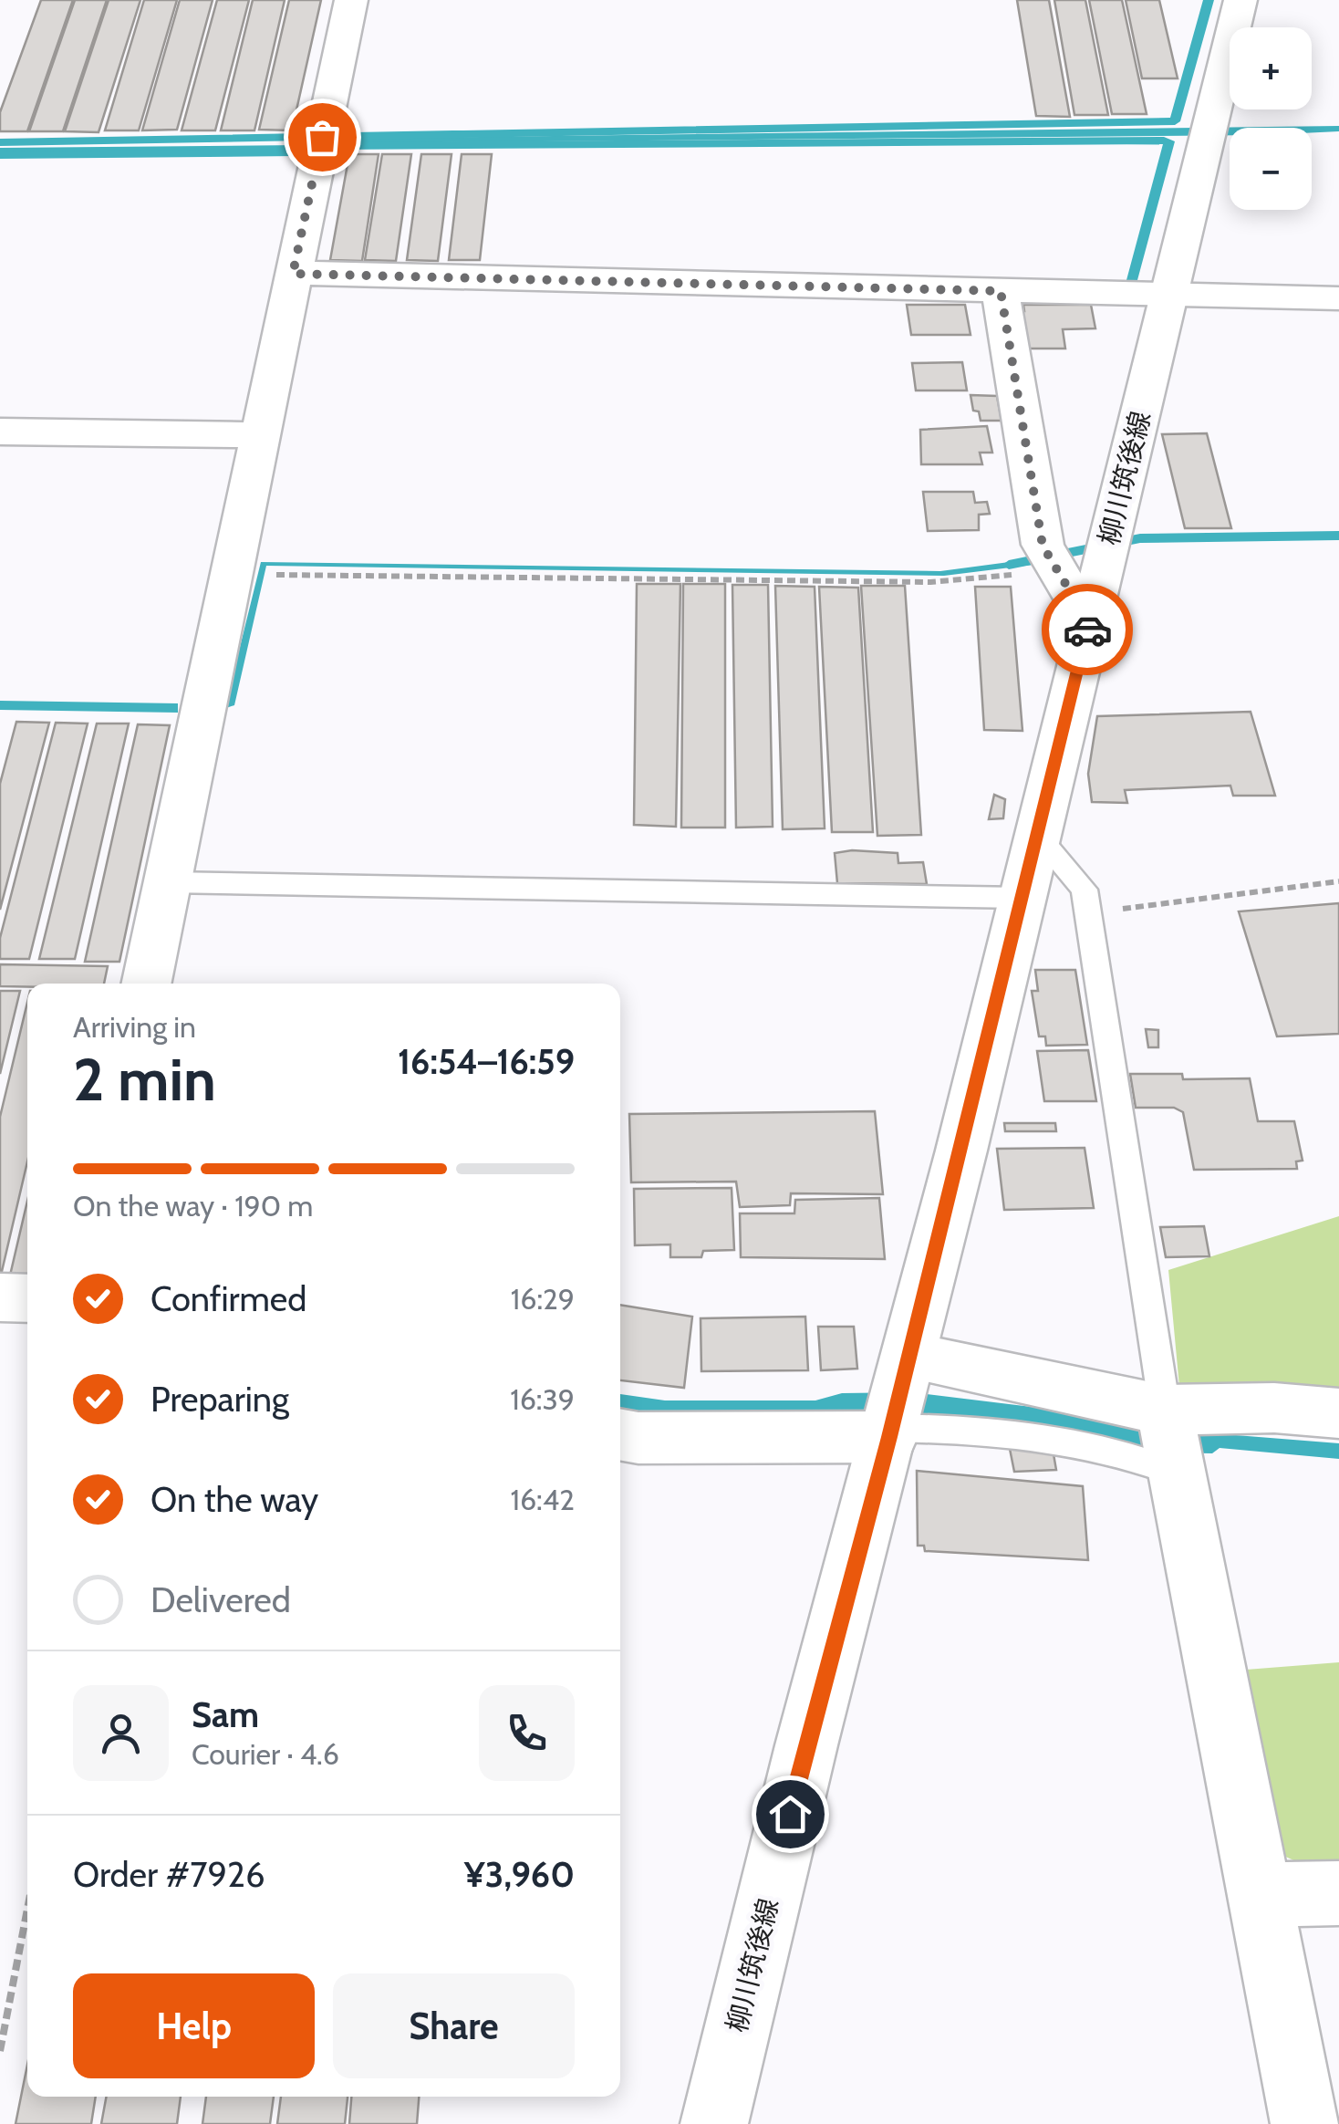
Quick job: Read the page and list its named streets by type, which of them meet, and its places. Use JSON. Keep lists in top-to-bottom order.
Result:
{
  "streets": {
    "street": ["柳川筑後線"]
  },
  "page": {
    "map_buttons": ["+", "−"],
    "heading": ["2 min", "Arriving in", "16:54–16:59"],
    "panel": [
      "Sam",
      "Courier · 4.6",
      "Order #7926",
      "¥3,960"
    ],
    "bar": "On the way · 190 m",
    "list": [
      ["Confirmed", "16:29"],
      ["Preparing", "16:39"],
      ["On the way", "16:42"],
      "Delivered"
    ],
    "buttons": ["Help", "Share"]
  }
}
